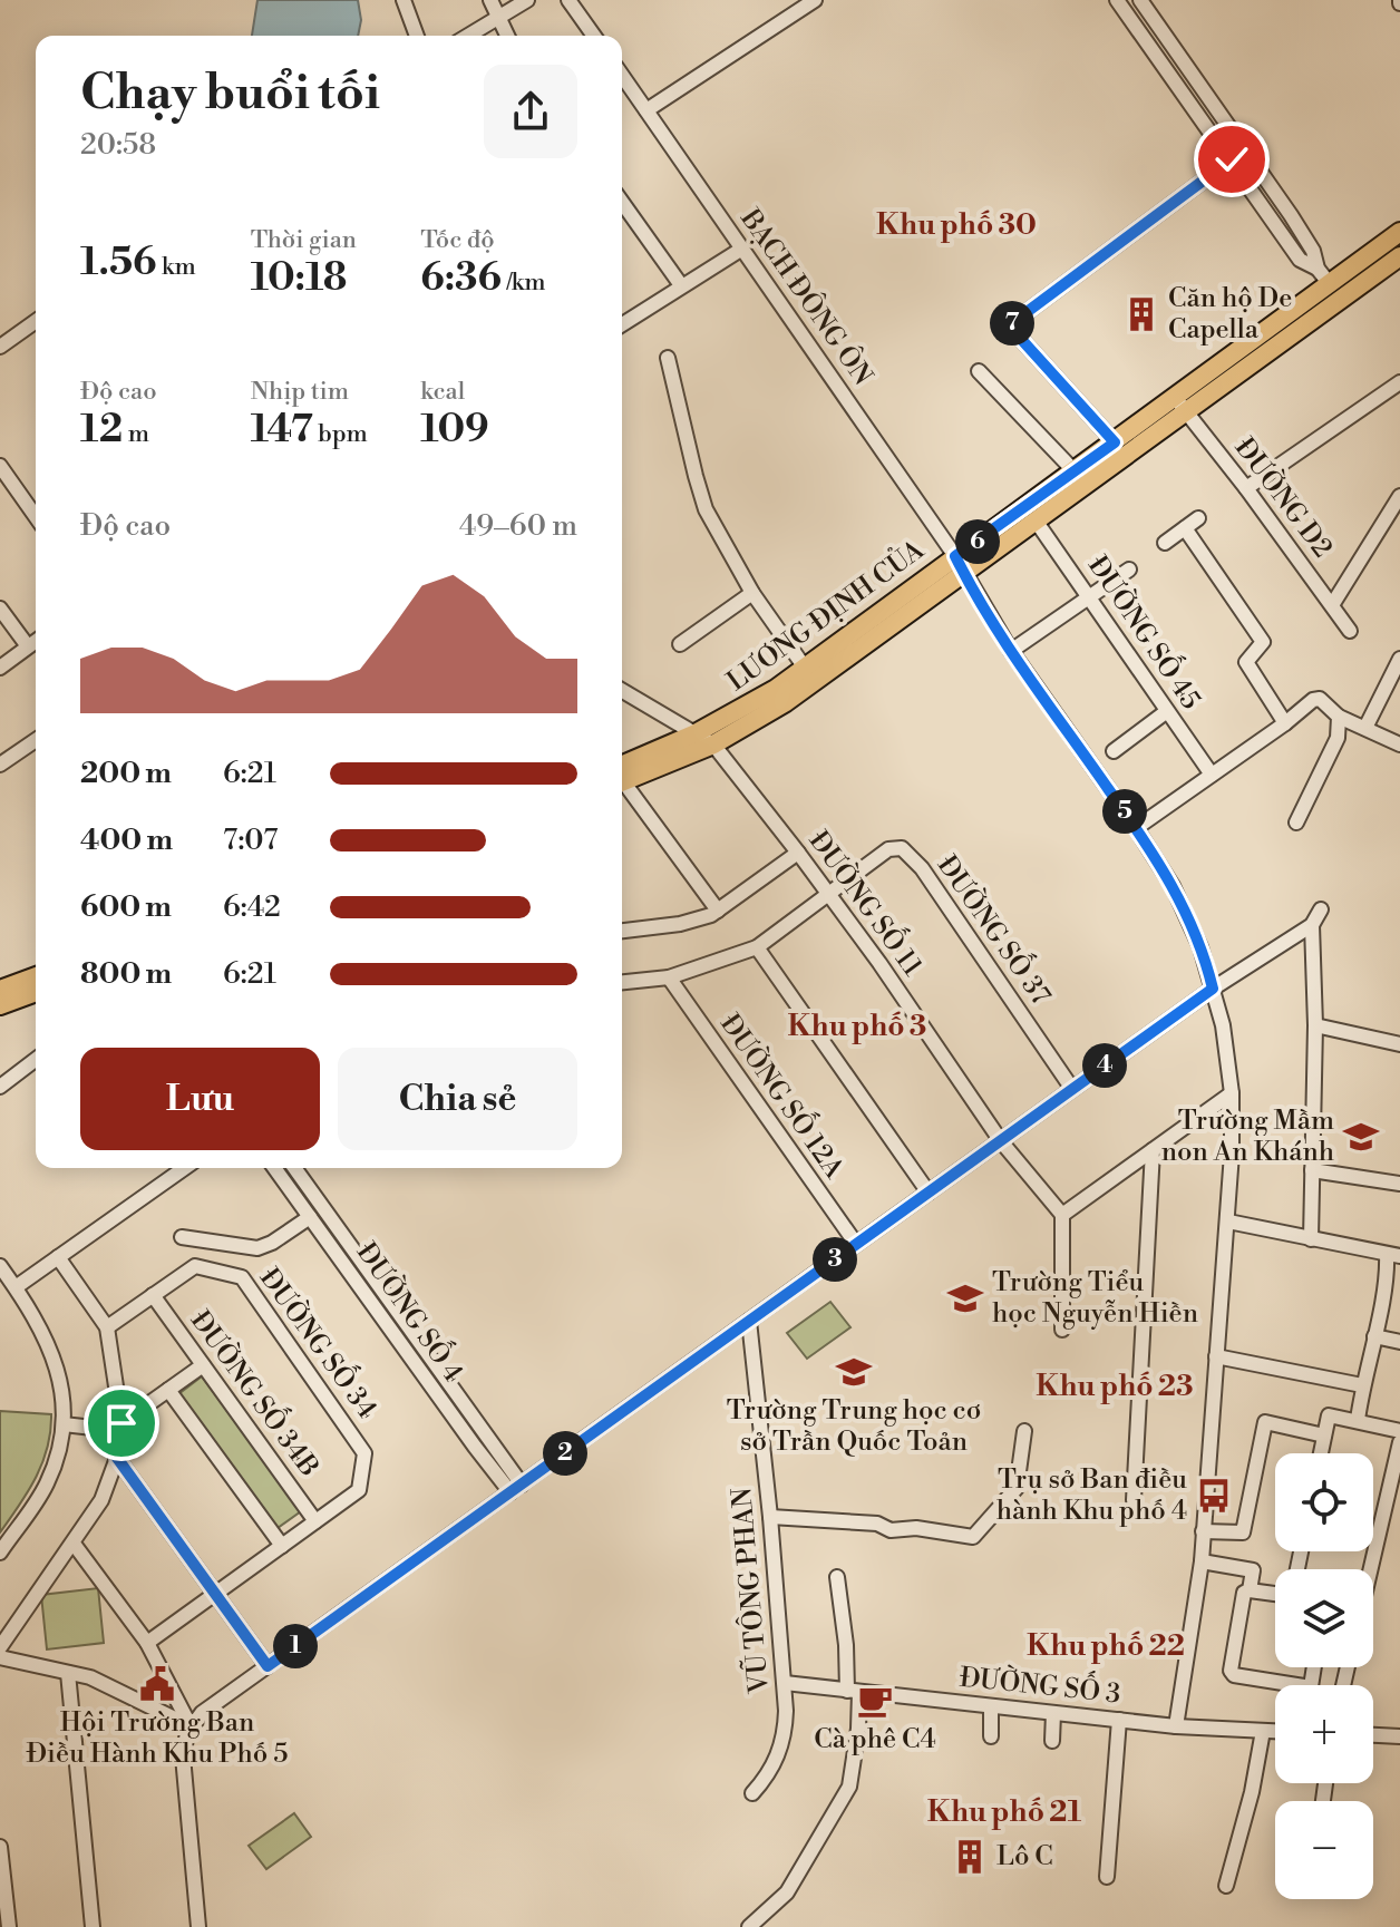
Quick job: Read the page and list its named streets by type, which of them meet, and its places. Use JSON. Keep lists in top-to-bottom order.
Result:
{
  "streets": {
    "main road": ["LƯƠNG ĐỊNH CỦA"],
    "street": [
      "BẠCH ĐÔNG ÔN",
      "ĐƯỜNG D2",
      "ĐƯỜNG SỐ 45",
      "ĐƯỜNG SỐ 11",
      "ĐƯỜNG SỐ 37",
      "ĐƯỜNG SỐ 12A",
      "ĐƯỜNG SỐ 4",
      "ĐƯỜNG SỐ 34",
      "ĐƯỜNG SỐ 34B",
      "VŨ TÔNG PHAN",
      "ĐƯỜNG SỐ 3"
    ]
  },
  "crossings": [
    ["BẠCH ĐÔNG ÔN", "LƯƠNG ĐỊNH CỦA"],
    ["BẠCH ĐÔNG ÔN", "ĐƯỜNG SỐ 3"],
    ["ĐƯỜNG D2", "LƯƠNG ĐỊNH CỦA"],
    ["LƯƠNG ĐỊNH CỦA", "ĐƯỜNG SỐ 45"],
    ["LƯƠNG ĐỊNH CỦA", "ĐƯỜNG SỐ 11"],
    ["ĐƯỜNG SỐ 11", "ĐƯỜNG SỐ 37"],
    ["ĐƯỜNG SỐ 37", "ĐƯỜNG SỐ 12A"],
    ["ĐƯỜNG SỐ 34", "ĐƯỜNG SỐ 34B"],
    ["VŨ TÔNG PHAN", "ĐƯỜNG SỐ 3"]
  ],
  "districts": [
    "Khu phố 30",
    "Khu phố 3",
    "Khu phố 23",
    "Khu phố 22",
    "Khu phố 21"
  ],
  "places": {
    "building": ["Căn hộ De Capella", "Lô C"],
    "school or university": ["Trường Mầm non An Khánh", "Trường Tiểu học Nguyễn Hiền", "Trường Trung học cơ sở Trần Quốc Toản"],
    "bus stop": ["Trụ sở Ban điều hành Khu phố 4"],
    "public building": ["Hội Trường Ban Điều Hành Khu Phố 5"],
    "cafe": ["Cà phê C4"]
  },
  "page": {
    "heading": ["Chạy buổi tối", "20:58"],
    "stats": [
      ["1.56 km"],
      ["Thời gian", "10:18"],
      ["Tốc độ", "6:36 /km"],
      ["Độ cao", "12 m"],
      ["Nhịp tim", "147 bpm"],
      ["kcal", "109"]
    ],
    "pins": [
      "7",
      "6",
      "5",
      "4",
      "3",
      "2",
      "1"
    ],
    "chart": ["Độ cao", "49–60 m"],
    "list": [
      {
        "name": "200 m",
        "note": "6:21"
      },
      {
        "name": "400 m",
        "note": "7:07"
      },
      {
        "name": "600 m",
        "note": "6:42"
      },
      {
        "name": "800 m",
        "note": "6:21"
      }
    ],
    "buttons": ["Lưu", "Chia sẻ"],
    "map_buttons": ["+", "−"]
  }
}
